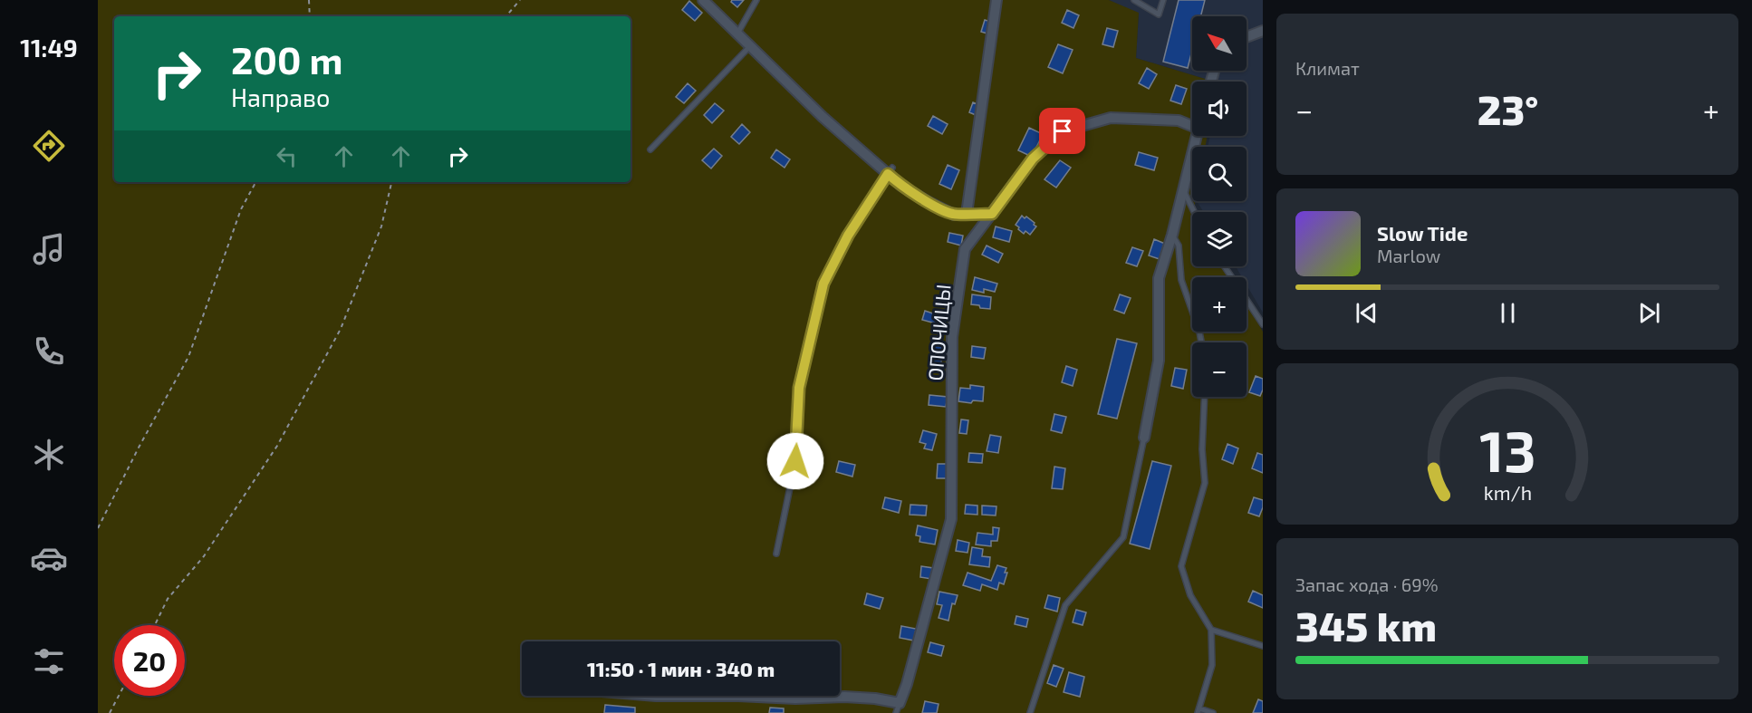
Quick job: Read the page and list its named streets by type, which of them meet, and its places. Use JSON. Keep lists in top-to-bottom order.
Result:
{
  "streets": {
    "street": ["ОПОЧИЦЫ"]
  },
  "north": "top left",
  "page": {
    "tabs": "11:49",
    "tile": [
      "Климат",
      ["Запас хода · 69%", "345 km"]
    ],
    "map_buttons": ["+", "−"],
    "turn": ["200 m", "Направо"],
    "heat": ["−", "23°", "+"],
    "song": ["Slow Tide", "Marlow"],
    "limit": "20",
    "trip": "11:50 · 1 мин · 340 m",
    "gauge": ["13", "km/h"]
  }
}
